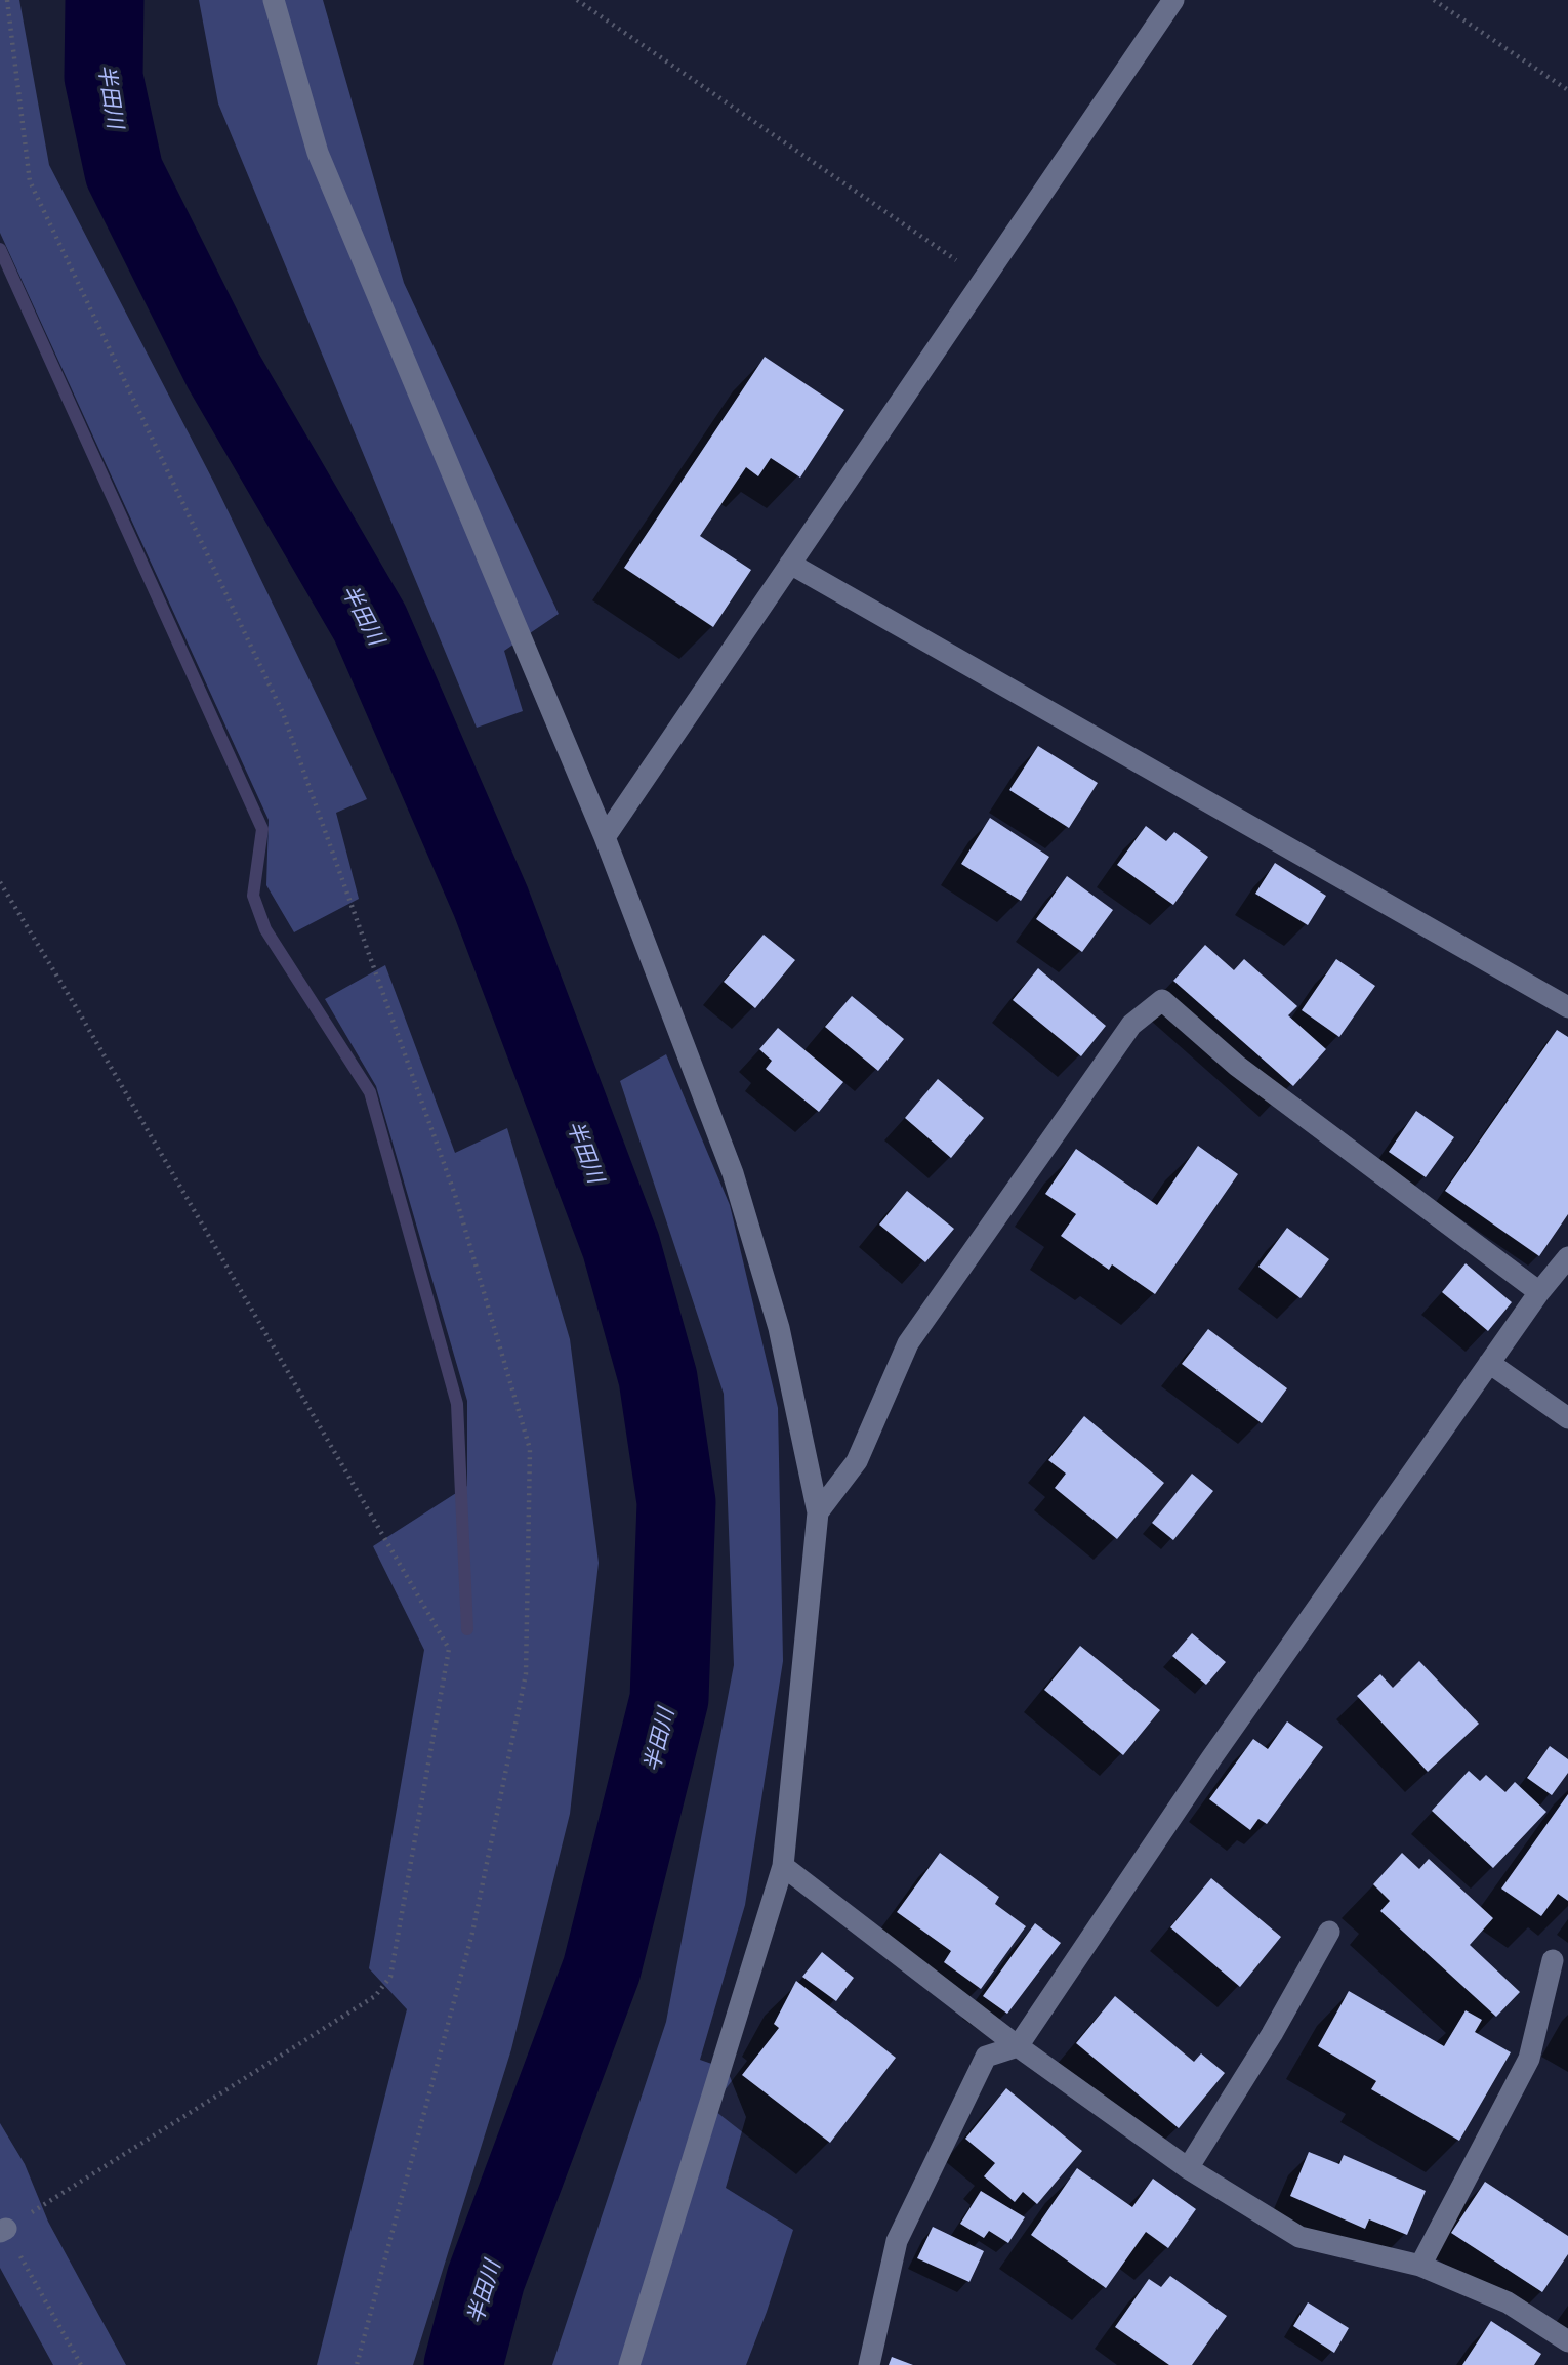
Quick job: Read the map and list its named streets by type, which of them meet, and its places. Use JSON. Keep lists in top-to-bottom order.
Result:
{
  "water": ["半田川"]
}
